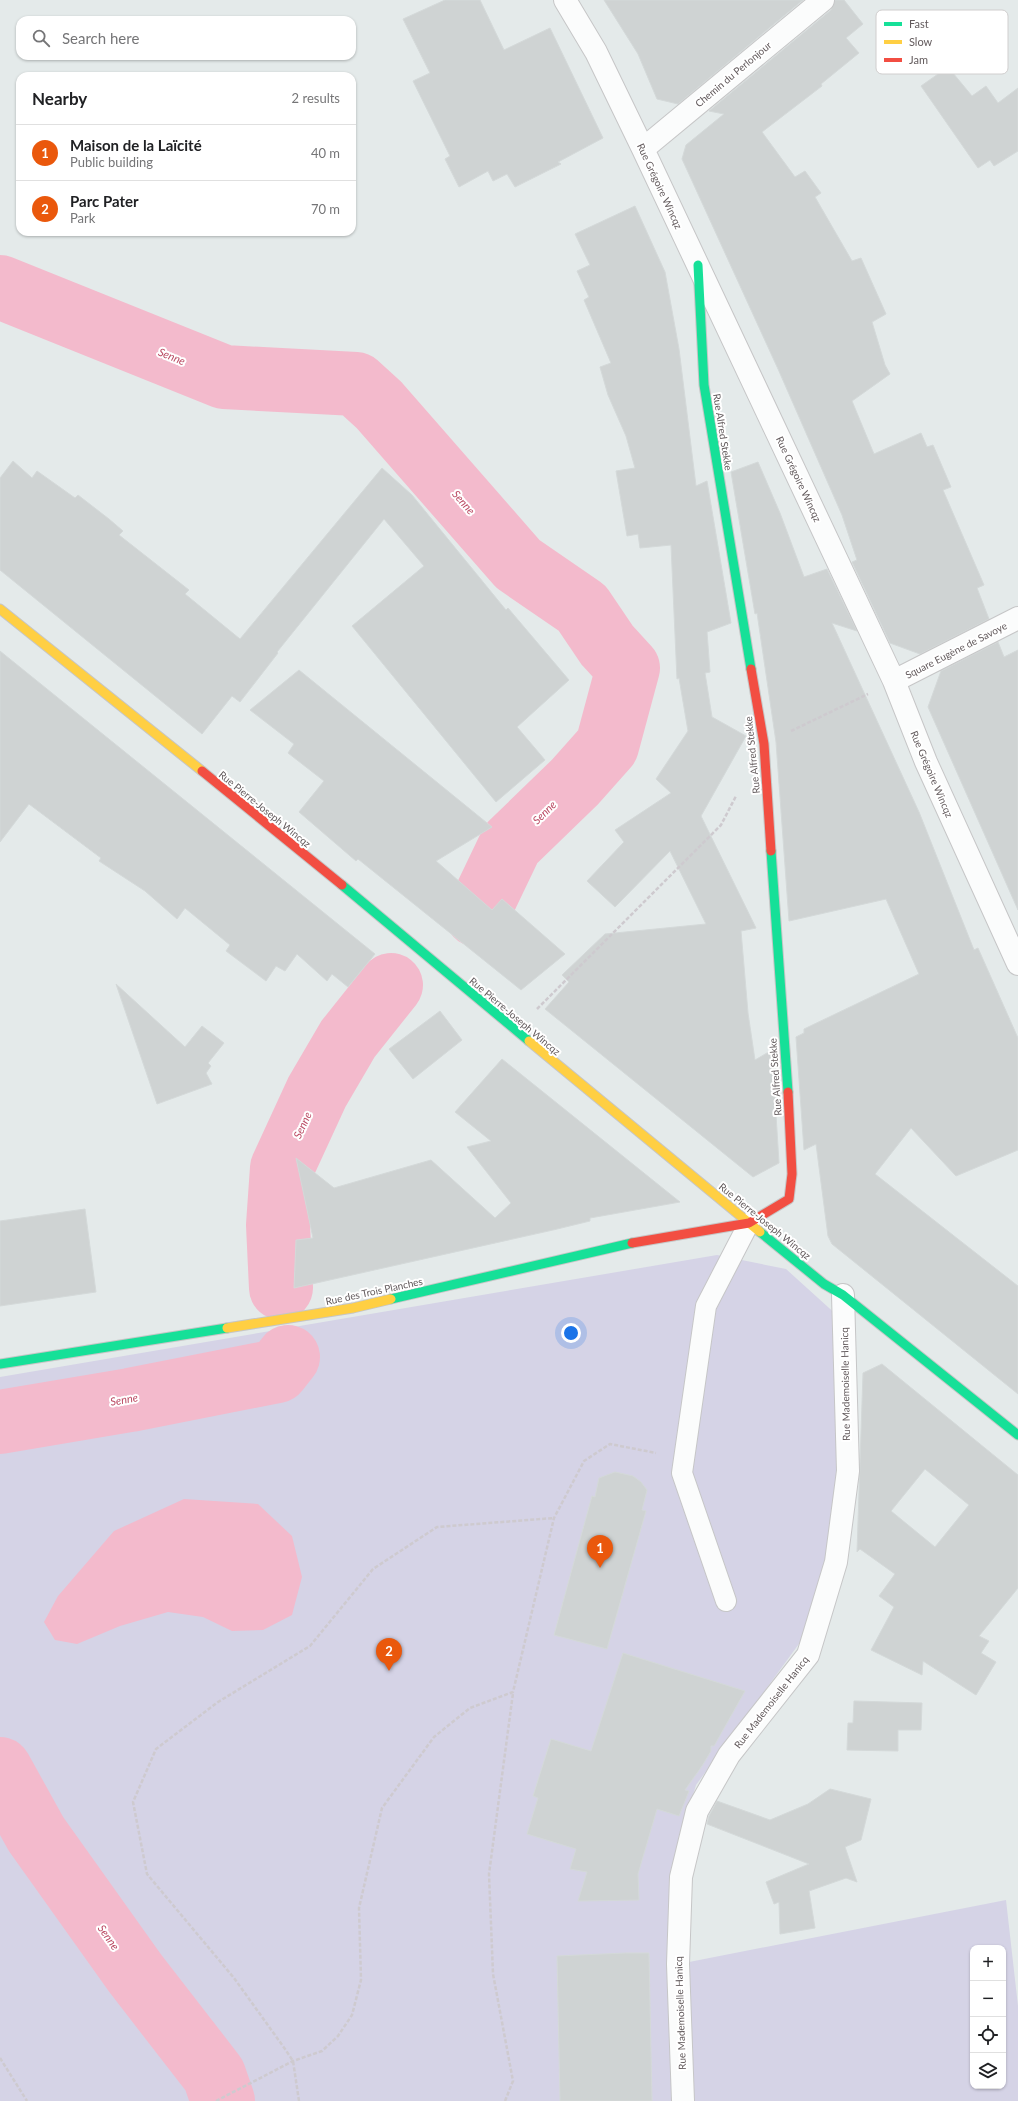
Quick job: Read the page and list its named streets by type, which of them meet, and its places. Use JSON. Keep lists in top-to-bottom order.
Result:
{
  "streets": {
    "street": [
      "Chemin du Perlonjour",
      "Rue Grégoire Wincqz",
      "Rue Alfred Stekke",
      "Square Eugène de Savoye",
      "Rue Pierre-Joseph Wincqz",
      "Rue des Trois Planches",
      "Rue Mademoiselle Hanicq"
    ]
  },
  "crossings": [
    ["Chemin du Perlonjour", "Rue Grégoire Wincqz"],
    ["Rue Grégoire Wincqz", "Rue Alfred Stekke"],
    ["Rue Grégoire Wincqz", "Square Eugène de Savoye"],
    ["Rue Alfred Stekke", "Rue Pierre-Joseph Wincqz"],
    ["Rue Alfred Stekke", "Rue des Trois Planches"],
    ["Rue Pierre-Joseph Wincqz", "Rue des Trois Planches"],
    ["Rue Pierre-Joseph Wincqz", "Rue Mademoiselle Hanicq"]
  ],
  "water": ["Senne"],
  "legend": ["Fast", "Slow", "Jam"],
  "page": {
    "search": "Search here",
    "heading": ["Nearby", "2 results"],
    "list": [
      {
        "mark": "1",
        "name": "Maison de la Laïcité",
        "note": "Public building",
        "value": "40 m"
      },
      {
        "mark": "2",
        "name": "Parc Pater",
        "note": "Park",
        "value": "70 m"
      }
    ],
    "pins": ["1", "2"],
    "map_buttons": ["+", "−"]
  }
}
